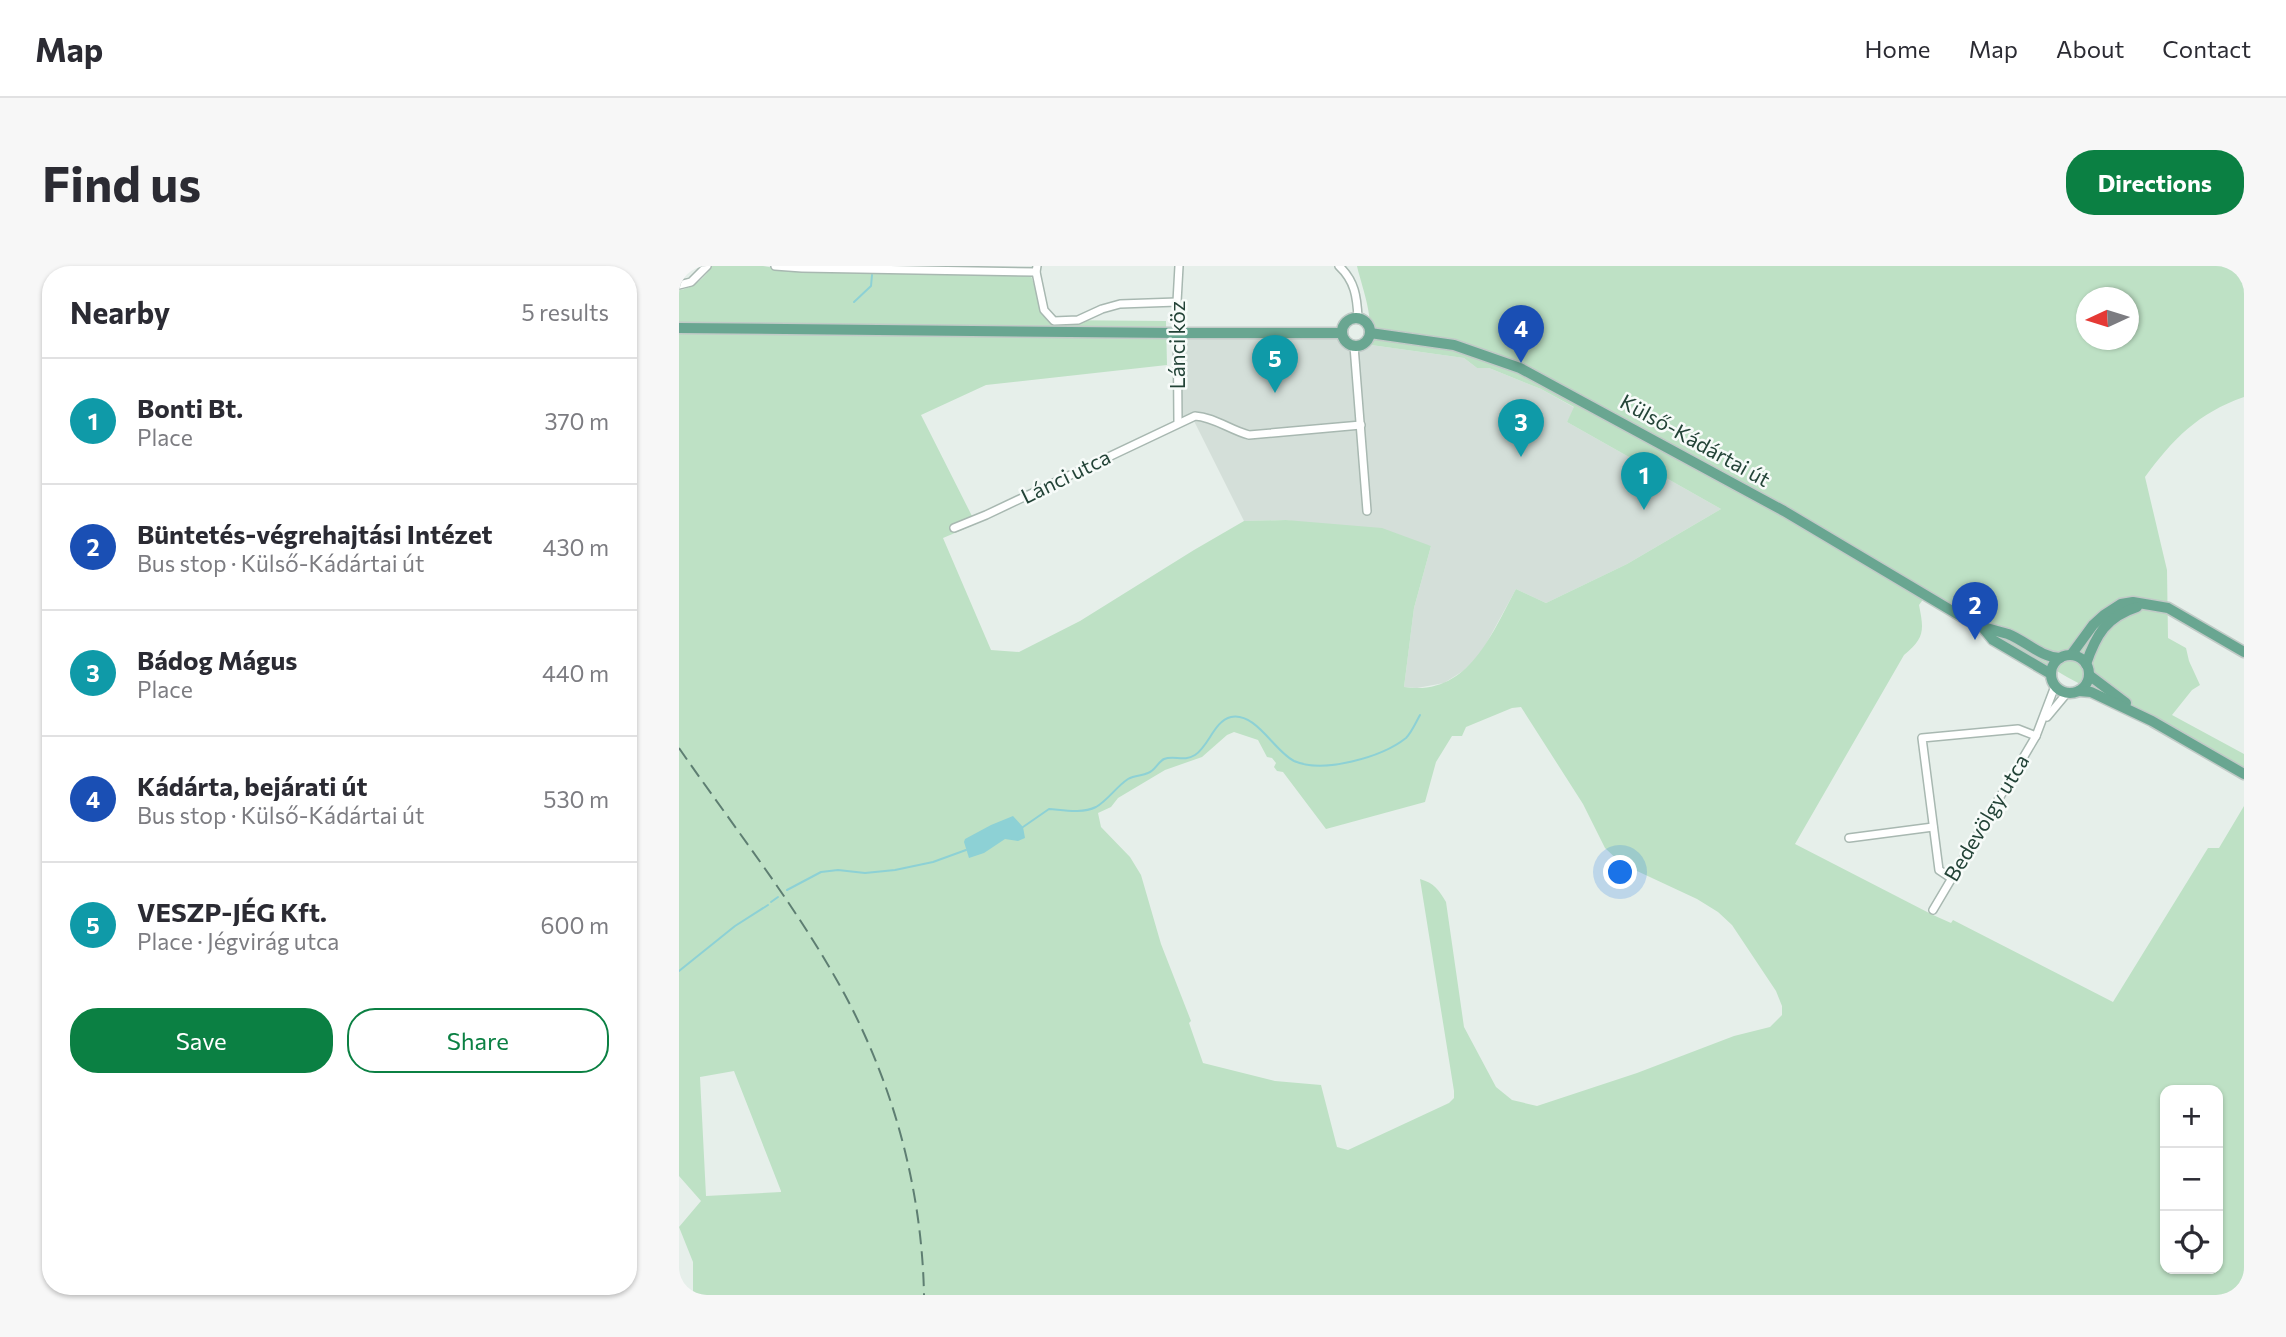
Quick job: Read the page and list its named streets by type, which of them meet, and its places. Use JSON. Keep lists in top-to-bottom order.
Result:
{
  "streets": {
    "main road": ["Külső-Kádártai út"],
    "street": ["Lánci köz", "Lánci utca", "Bedevölgy utca"]
  },
  "crossings": [
    ["Lánci köz", "Lánci utca"],
    ["Külső-Kádártai út", "Bedevölgy utca"]
  ],
  "north": "left",
  "page": {
    "header": "Map",
    "nav": [
      "Home",
      "Map",
      "About",
      "Contact"
    ],
    "buttons": [
      "Directions",
      ["Save", "Share"]
    ],
    "title": "Find us",
    "heading": ["Nearby", "5 results"],
    "pins": [
      "4",
      "5",
      "3",
      "1",
      "2"
    ],
    "list": [
      {
        "mark": "1",
        "name": "Bonti Bt.",
        "note": "Place",
        "value": "370 m"
      },
      {
        "mark": "2",
        "name": "Büntetés-végrehajtási Intézet",
        "note": "Bus stop · Külső-Kádártai út",
        "value": "430 m"
      },
      {
        "mark": "3",
        "name": "Bádog Mágus",
        "note": "Place",
        "value": "440 m"
      },
      {
        "mark": "4",
        "name": "Kádárta, bejárati út",
        "note": "Bus stop · Külső-Kádártai út",
        "value": "530 m"
      },
      {
        "mark": "5",
        "name": "VESZP-JÉG Kft.",
        "note": "Place · Jégvirág utca",
        "value": "600 m"
      }
    ],
    "map_buttons": ["+", "−"]
  }
}
